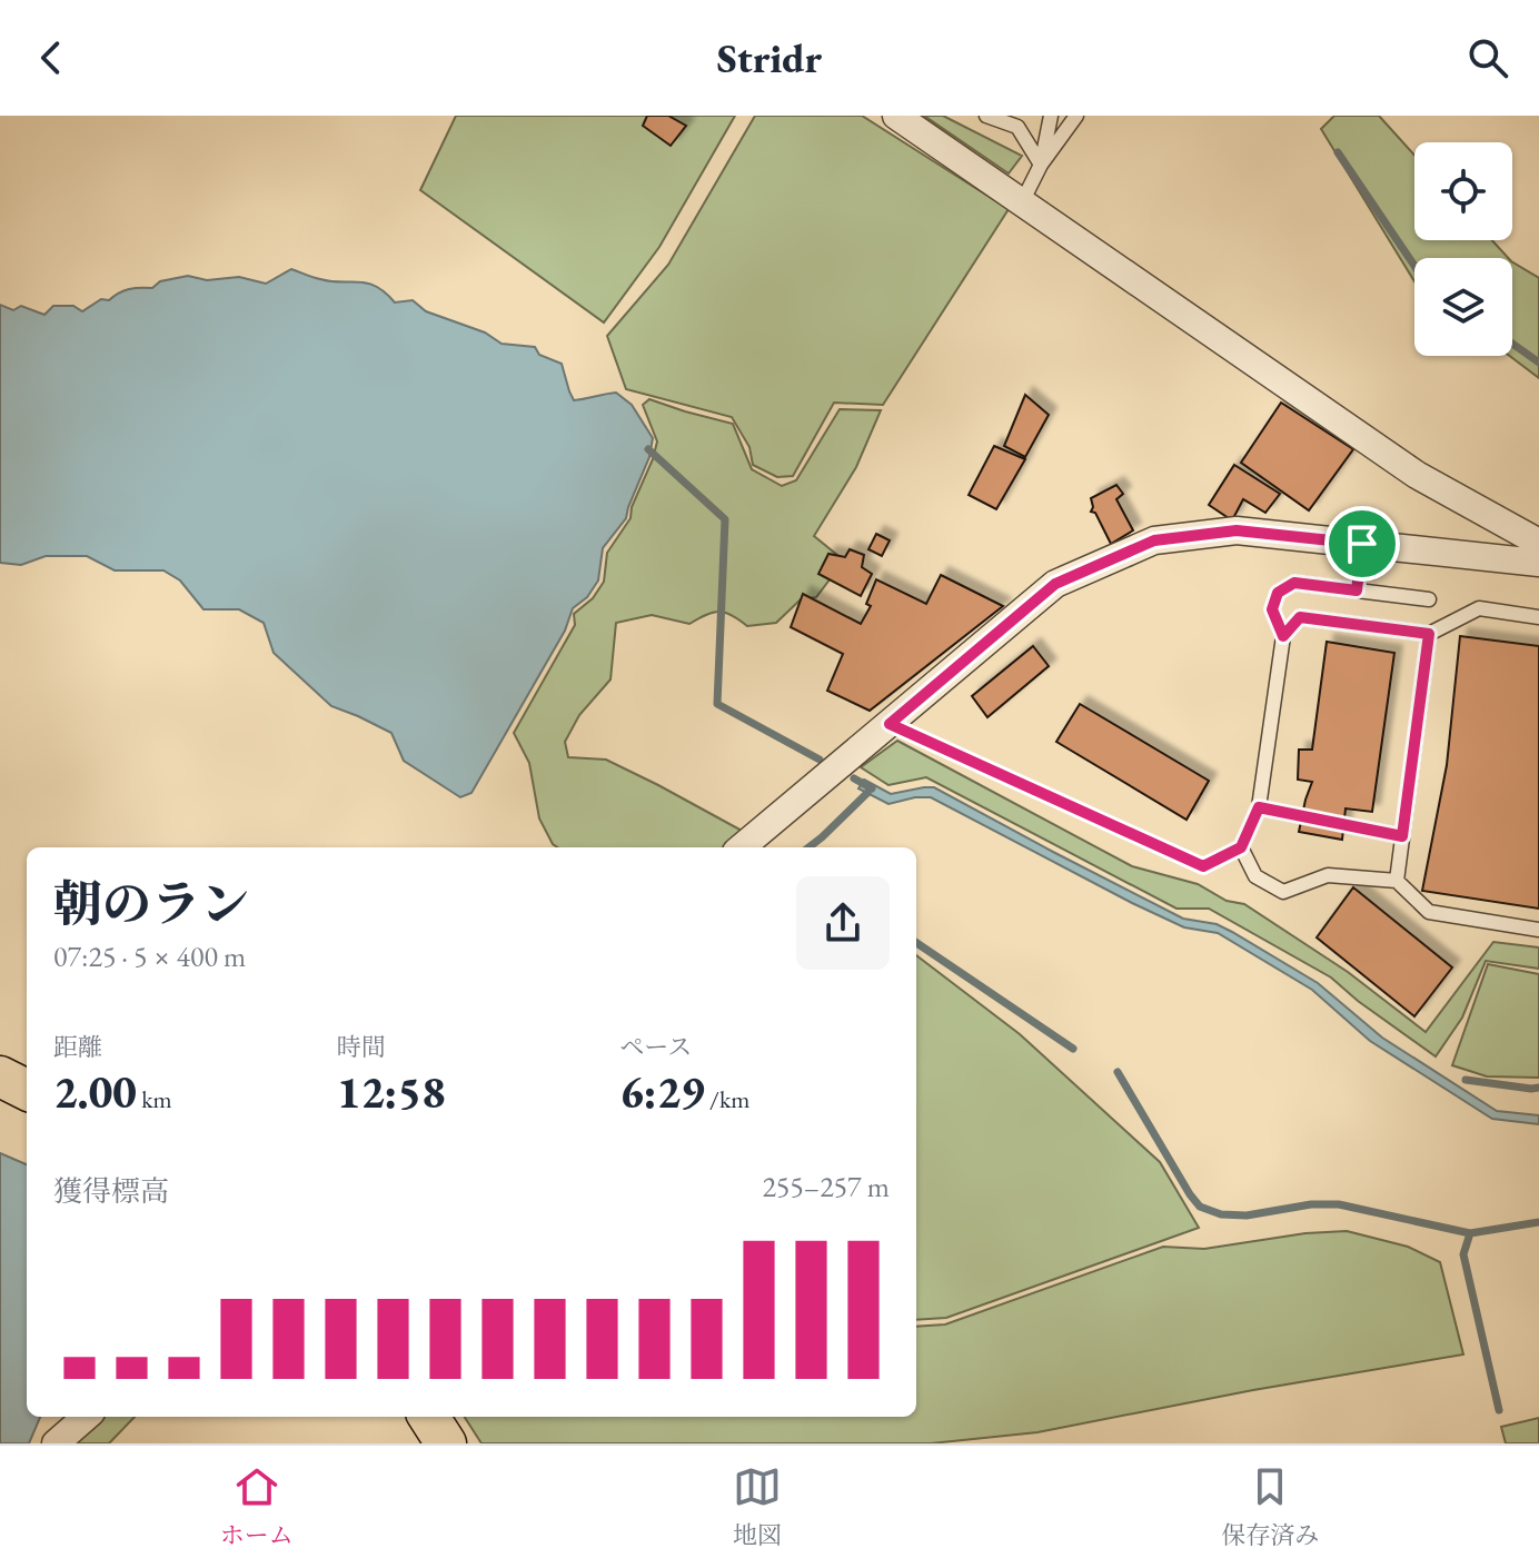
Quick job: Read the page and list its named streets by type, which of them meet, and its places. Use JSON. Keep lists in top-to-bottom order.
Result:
{
  "page": {
    "header": "Stridr",
    "heading": ["朝のラン", "07:25 · 5 × 400 m"],
    "stats": [
      ["距離", "2.00 km"],
      ["時間", "12:58"],
      ["ペース", "6:29 /km"]
    ],
    "chart": ["獲得標高", "255–257 m"],
    "tabs": ["ホーム", "地図", "保存済み"]
  }
}
